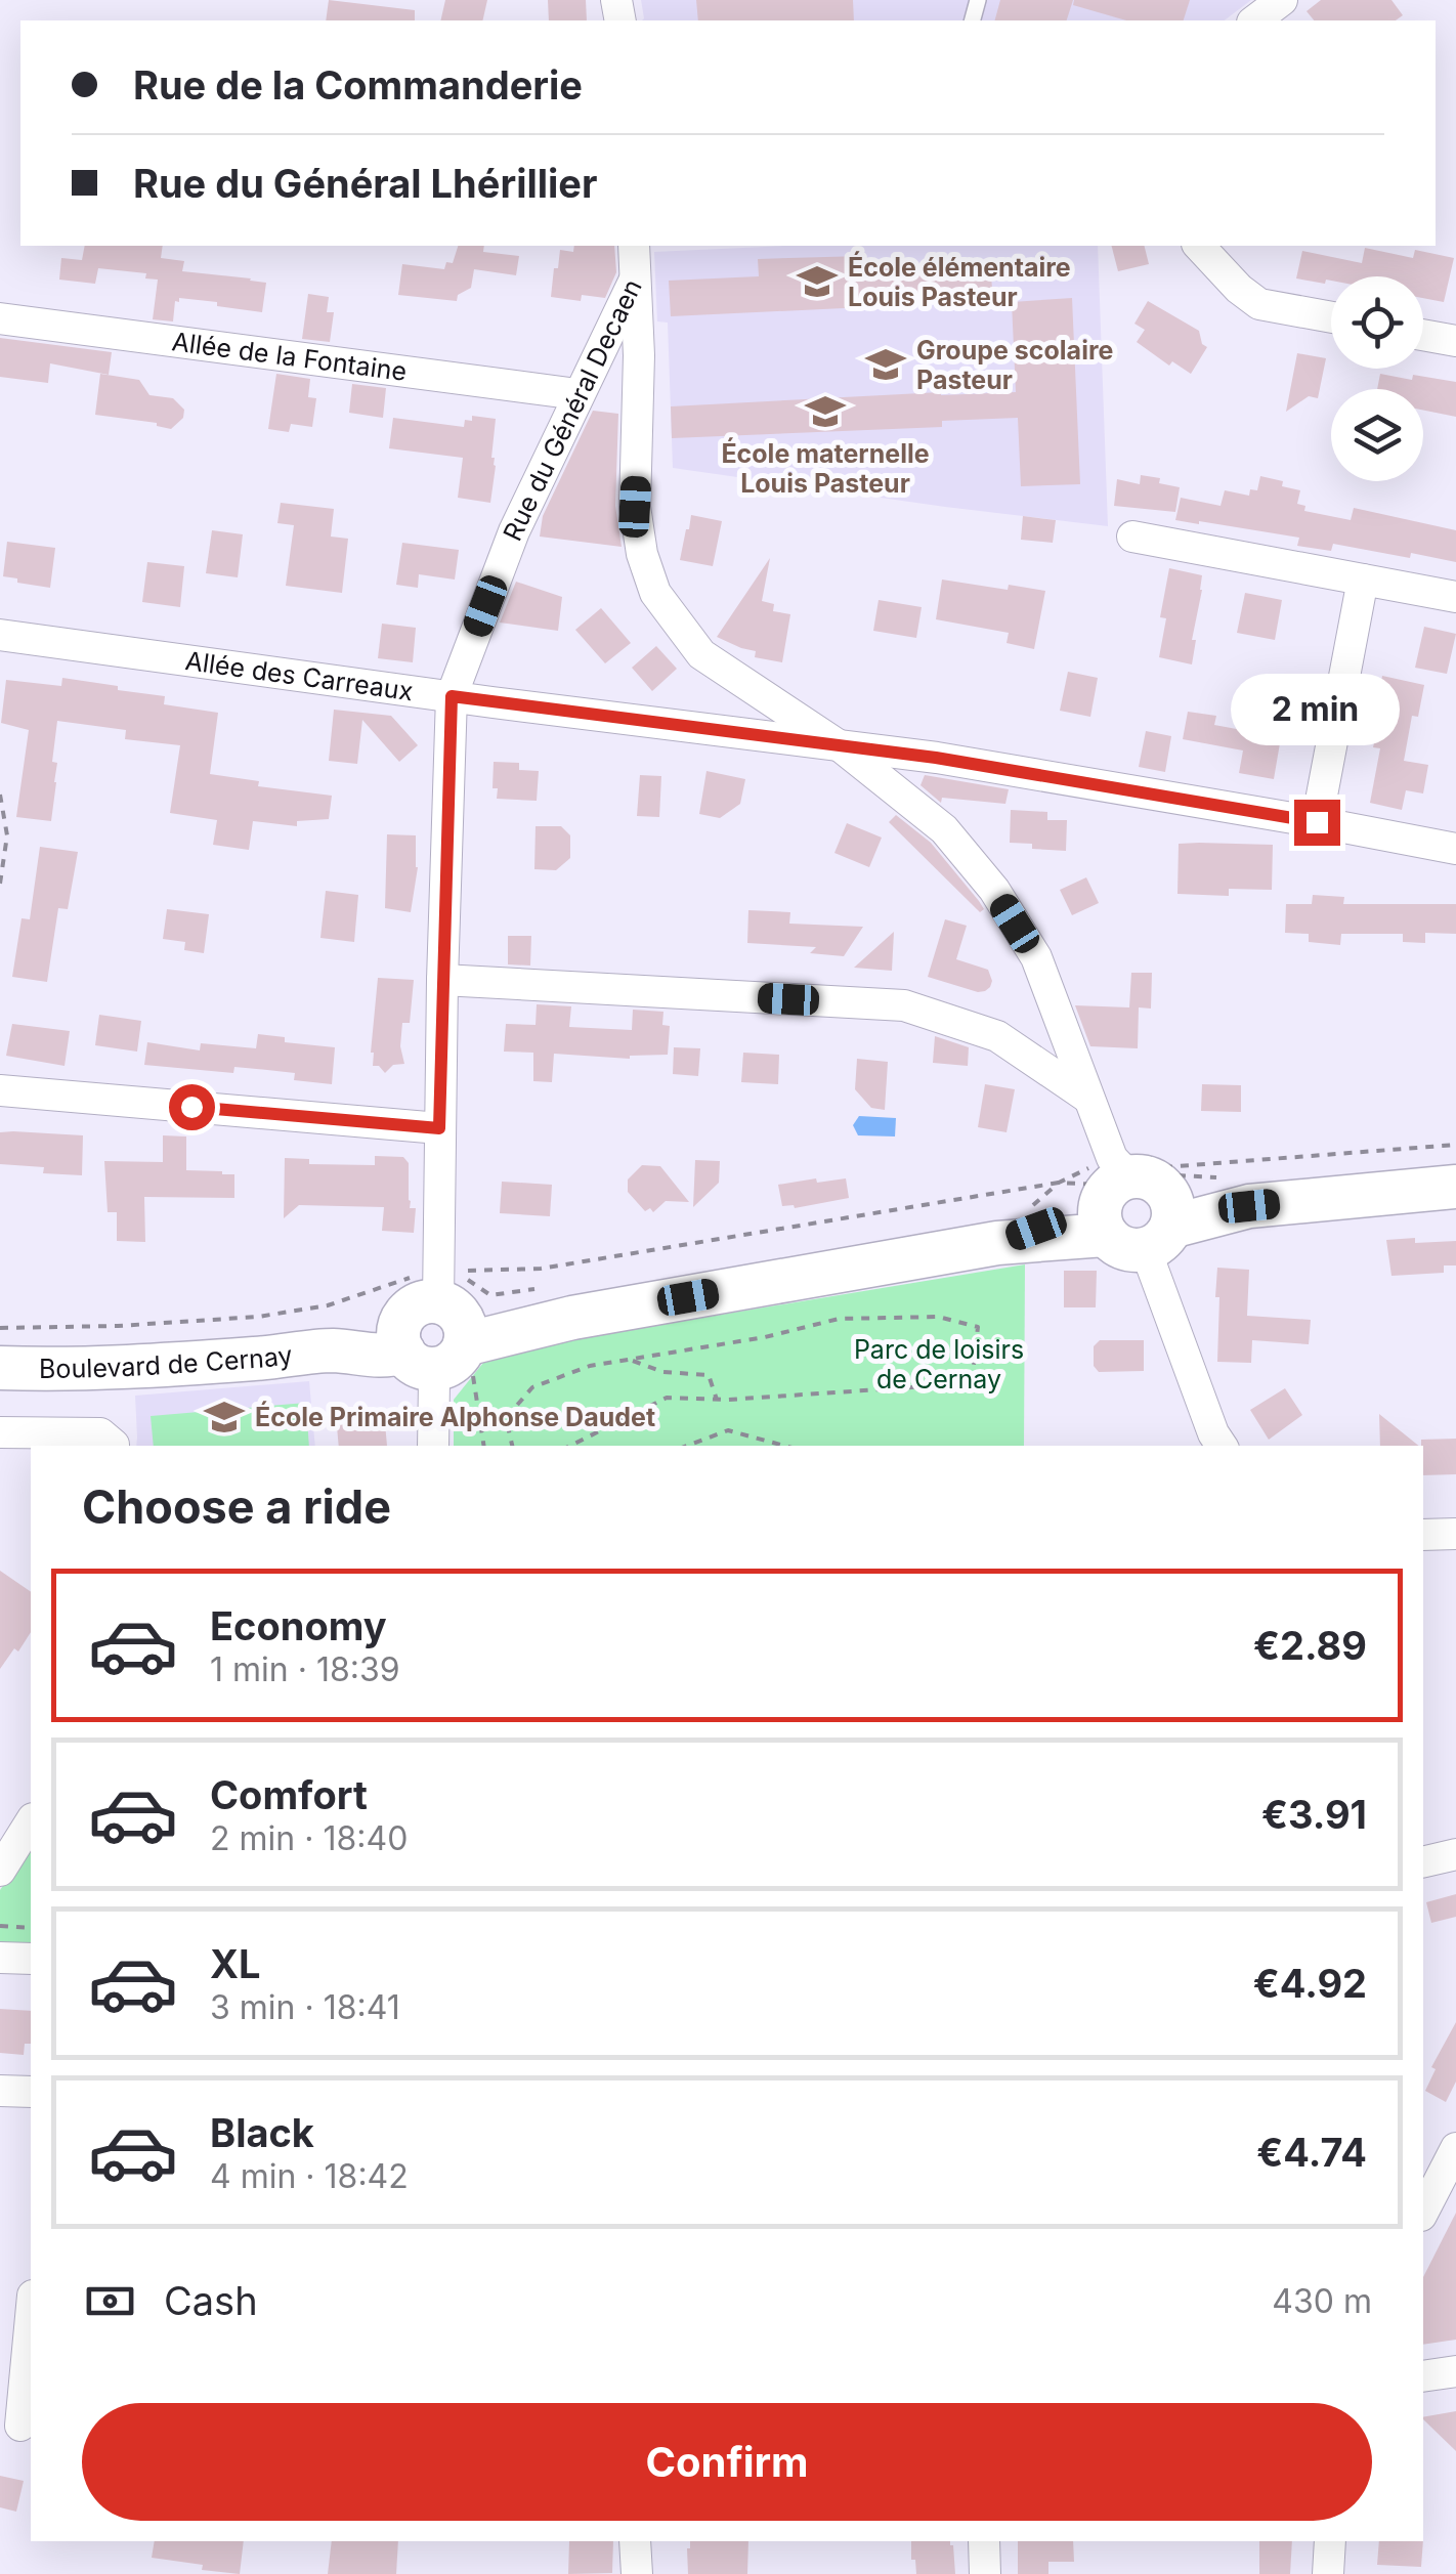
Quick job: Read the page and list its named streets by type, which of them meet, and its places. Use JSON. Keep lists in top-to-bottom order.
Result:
{
  "streets": {
    "street": [
      "Allée de la Fontaine",
      "Rue du Général Decaen",
      "Allée des Carreaux",
      "Boulevard de Cernay"
    ]
  },
  "crossings": [
    ["Allée de la Fontaine", "Rue du Général Decaen"],
    ["Rue du Général Decaen", "Allée des Carreaux"],
    ["Rue du Général Decaen", "Boulevard de Cernay"]
  ],
  "parks": ["Parc de loisirs de Cernay"],
  "places": {
    "school or university": [
      "École élémentaire Louis Pasteur",
      "Groupe scolaire Pasteur",
      "École maternelle Louis Pasteur",
      "École Primaire Alphonse Daudet"
    ]
  },
  "page": {
    "banner": ["Rue de la Commanderie", "Rue du Général Lhérillier"],
    "bubble": "2 min",
    "heading": "Choose a ride",
    "list": [
      {
        "name": "Economy",
        "note": "1 min · 18:39",
        "value": "€2.89"
      },
      {
        "name": "Comfort",
        "note": "2 min · 18:40",
        "value": "€3.91"
      },
      {
        "name": "XL",
        "note": "3 min · 18:41",
        "value": "€4.92"
      },
      {
        "name": "Black",
        "note": "4 min · 18:42",
        "value": "€4.74"
      }
    ],
    "pay": ["Cash", "430 m"],
    "buttons": "Confirm"
  }
}
